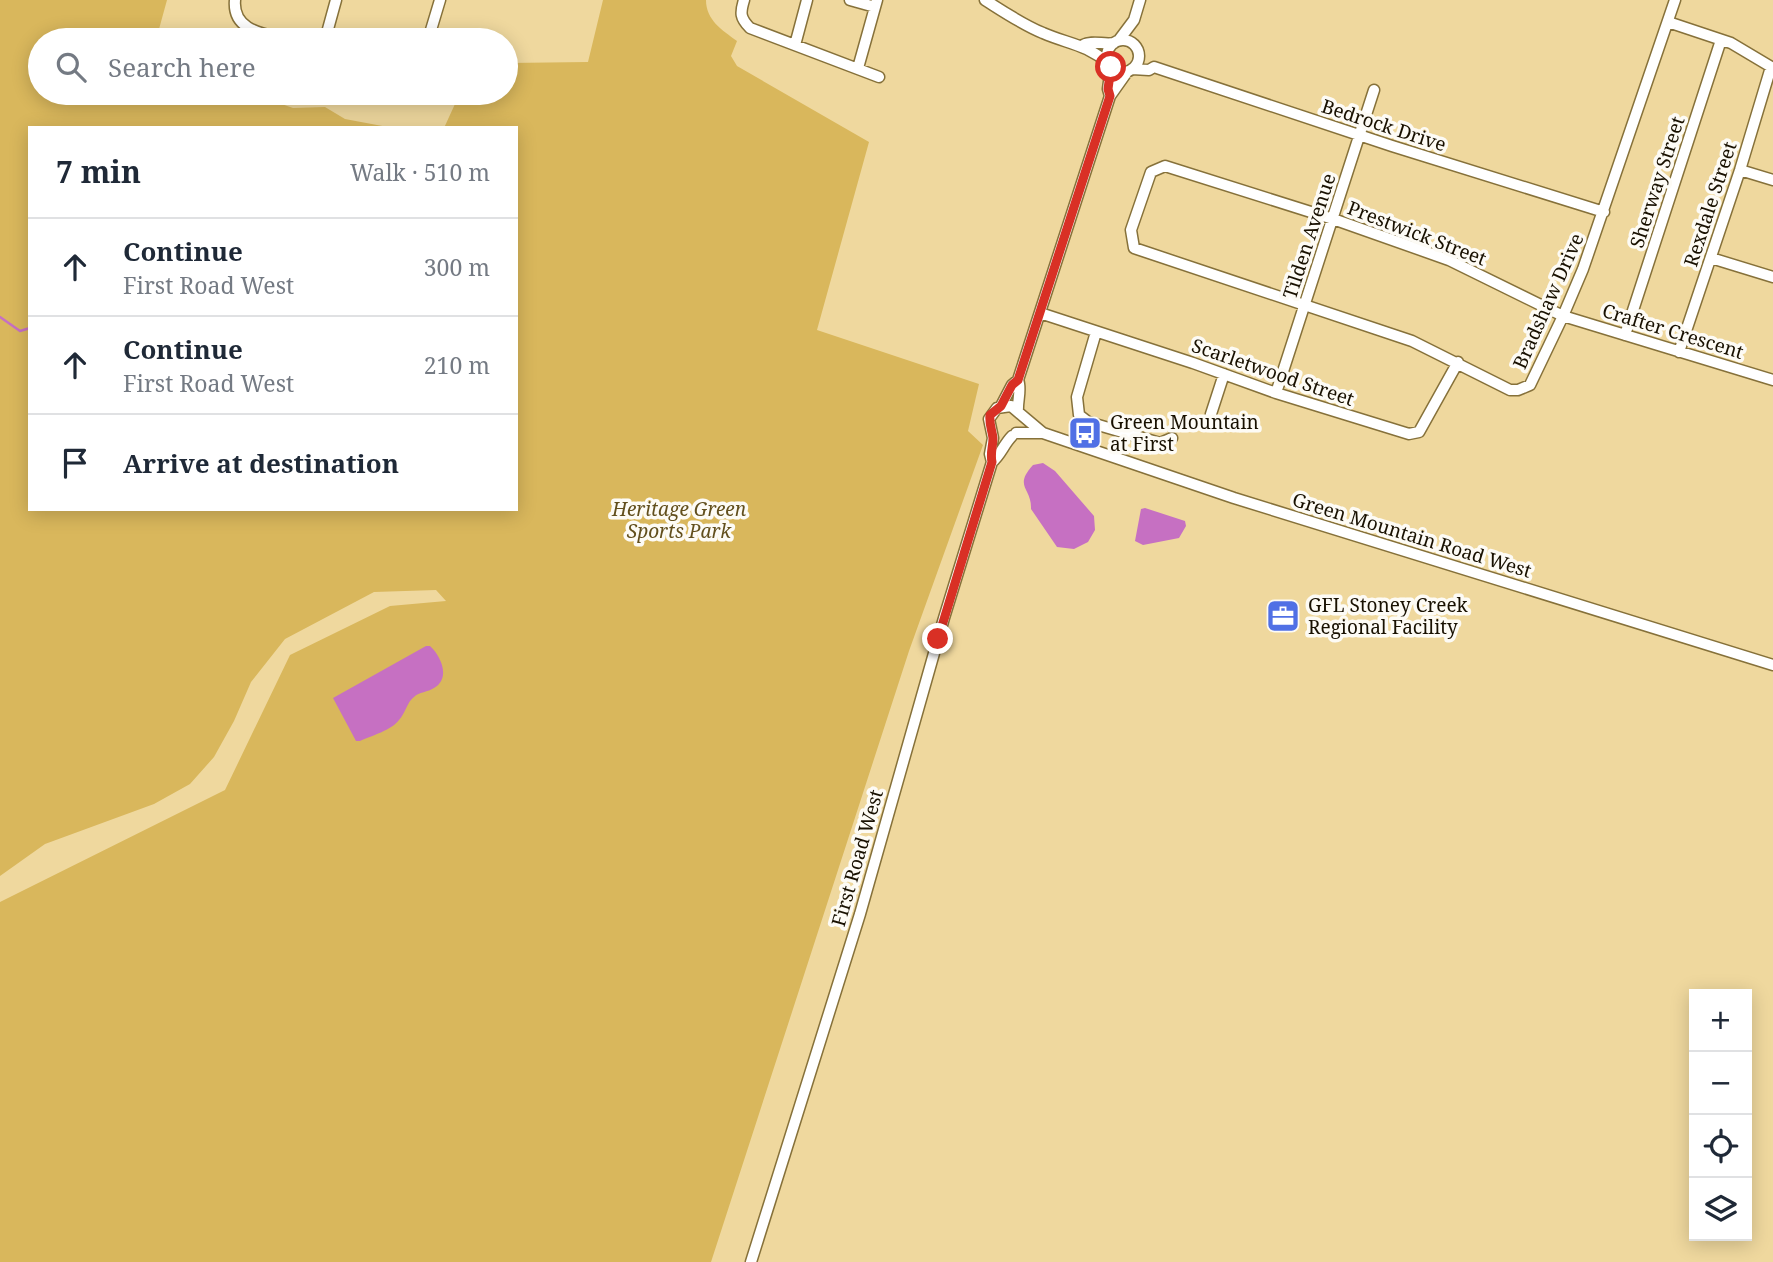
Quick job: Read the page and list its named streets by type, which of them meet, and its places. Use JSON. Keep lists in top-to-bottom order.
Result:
{
  "streets": {
    "street": [
      "Bedrock Drive",
      "Sherway Street",
      "Rexdale Street",
      "Prestwick Street",
      "Tilden Avenue",
      "Bradshaw Drive",
      "Crafter Crescent",
      "Scarletwood Street",
      "Green Mountain Road West",
      "First Road West"
    ]
  },
  "crossings": [
    ["Bedrock Drive", "Tilden Avenue"],
    ["Bedrock Drive", "Bradshaw Drive"],
    ["Sherway Street", "Crafter Crescent"],
    ["Rexdale Street", "Crafter Crescent"],
    ["Prestwick Street", "Tilden Avenue"],
    ["Prestwick Street", "Bradshaw Drive"],
    ["Prestwick Street", "Crafter Crescent"],
    ["Tilden Avenue", "Bradshaw Drive"],
    ["Tilden Avenue", "Scarletwood Street"],
    ["Bradshaw Drive", "Crafter Crescent"],
    ["Bradshaw Drive", "Scarletwood Street"],
    ["Green Mountain Road West", "First Road West"]
  ],
  "parks": ["Heritage Green Sports Park"],
  "places": {
    "bus stop": ["Green Mountain at First"],
    "office": ["GFL Stoney Creek Regional Facility"]
  },
  "page": {
    "search": "Search here",
    "heading": ["7 min", "Walk · 510 m"],
    "list": [
      ["Continue", "First Road West", "300 m"],
      ["Continue", "First Road West", "210 m"],
      "Arrive at destination"
    ],
    "map_buttons": ["+", "−"]
  }
}
